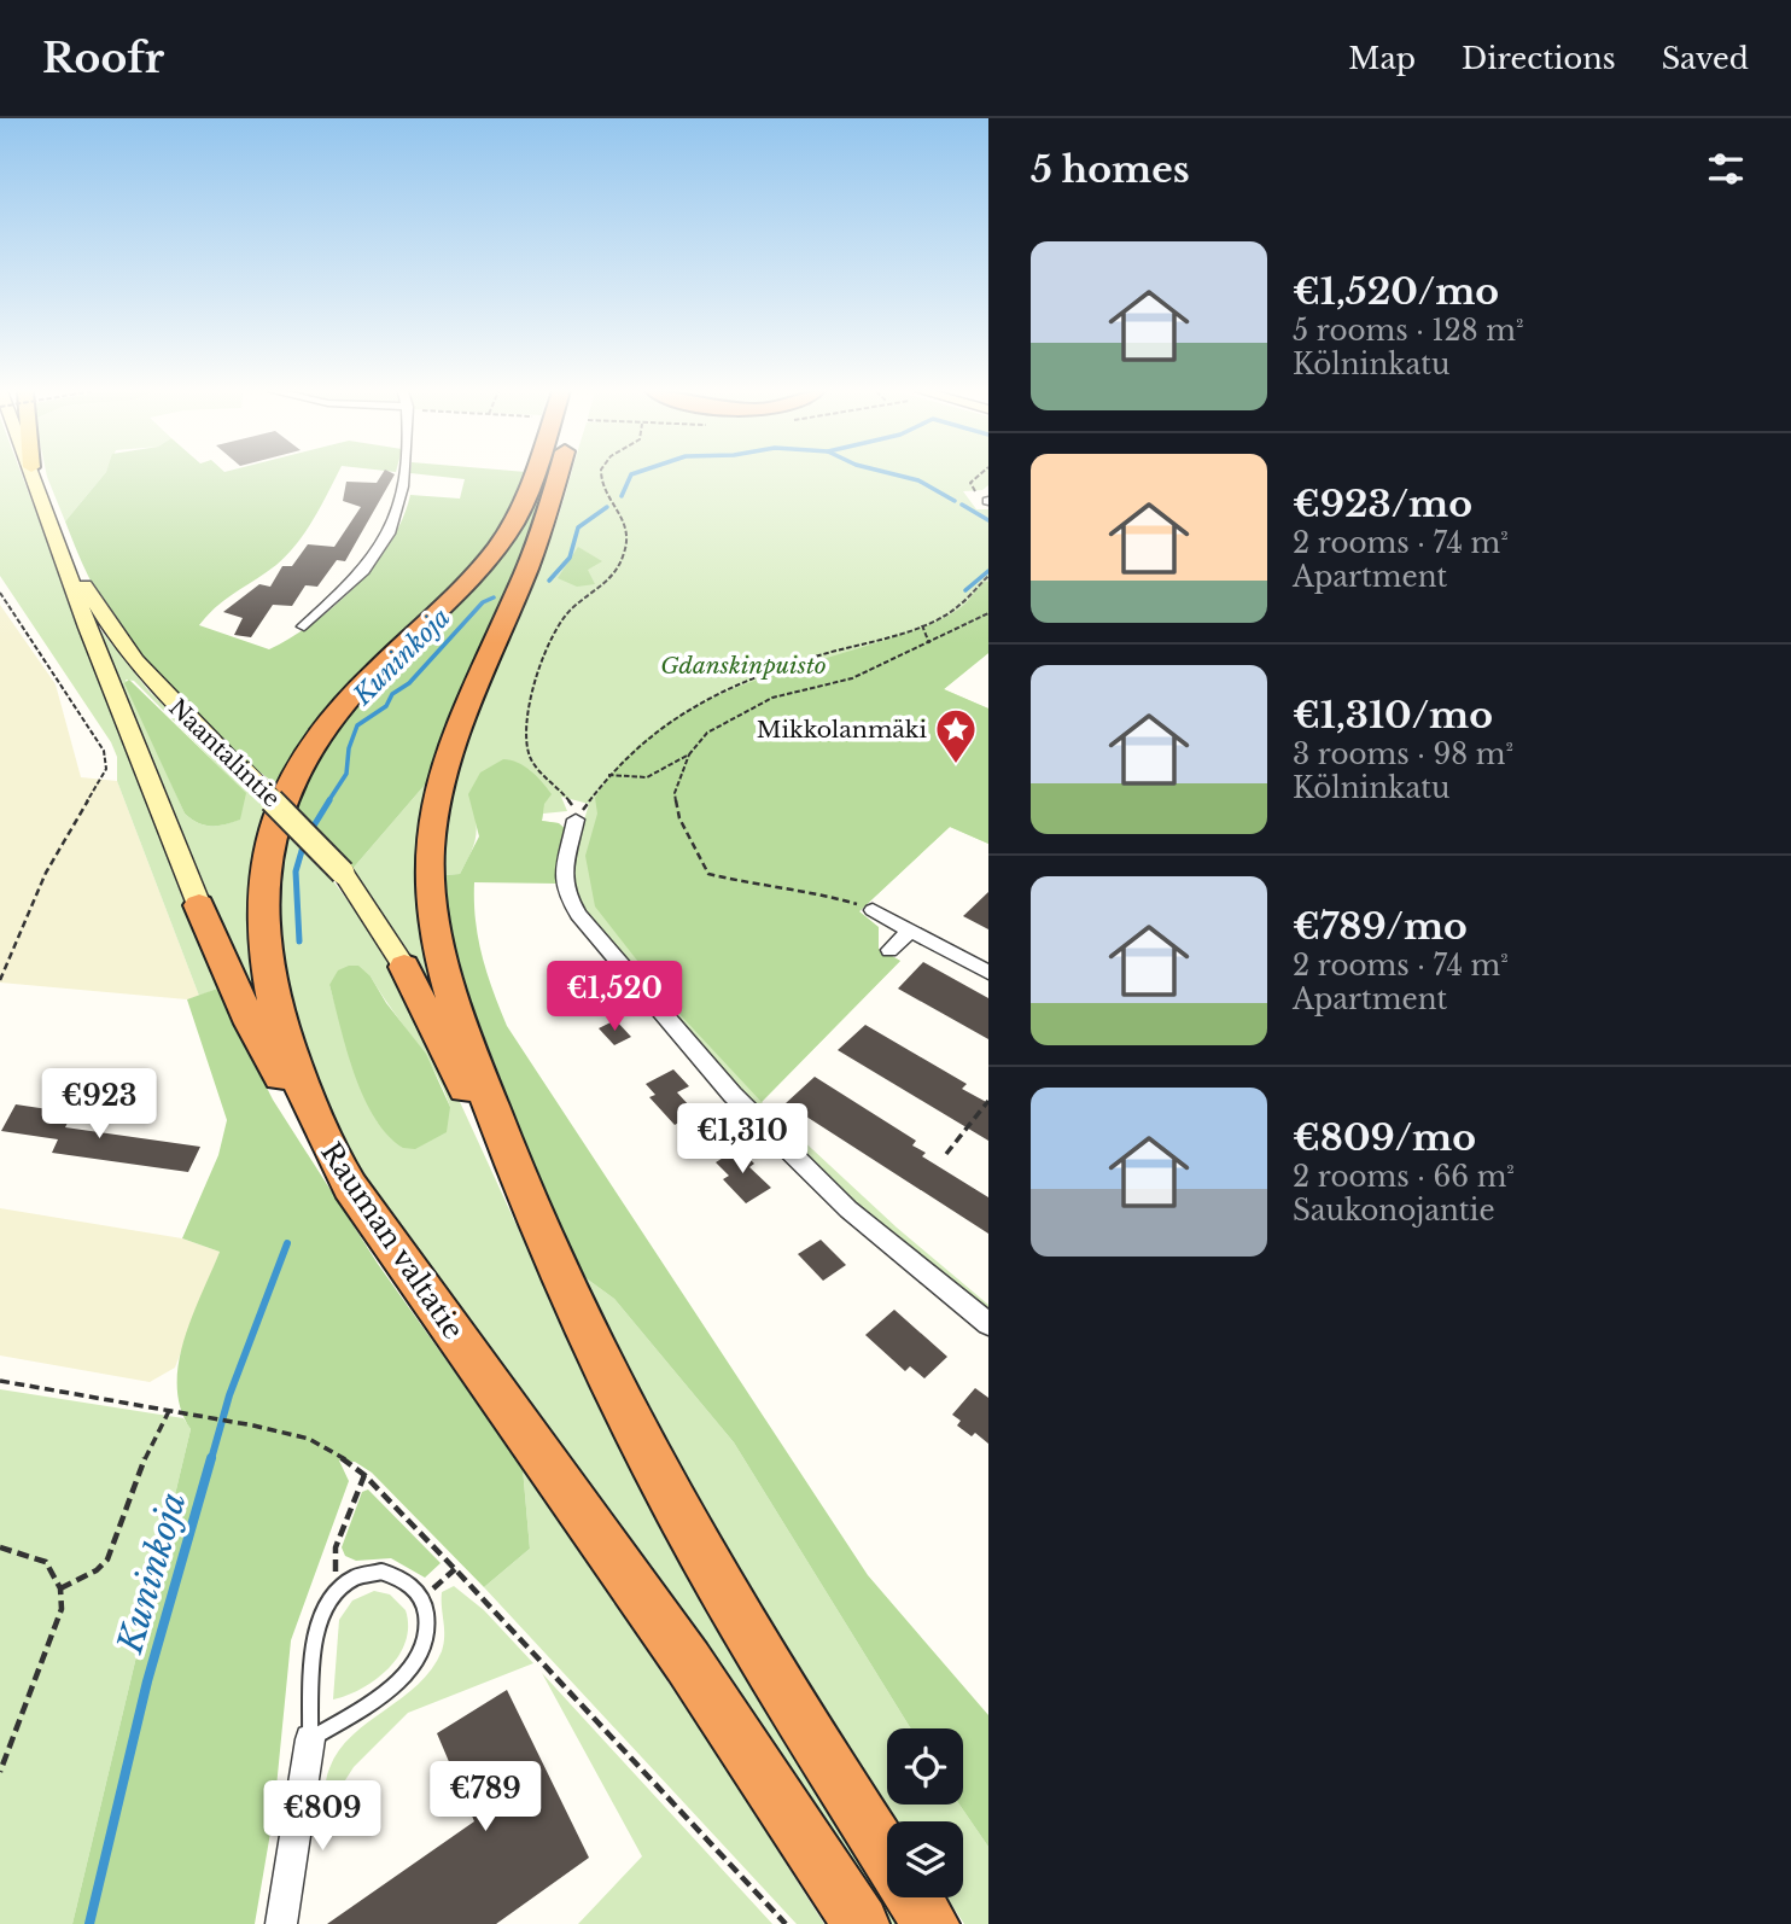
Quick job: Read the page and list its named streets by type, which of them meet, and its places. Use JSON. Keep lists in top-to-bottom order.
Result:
{
  "streets": {
    "highway": ["Rauman valtatie"],
    "main road": ["Naantalintie"]
  },
  "water": ["Kuninkoja"],
  "parks": ["Gdanskinpuisto"],
  "places": {
    "place": ["Mikkolanmäki"]
  },
  "page": {
    "header": "Roofr",
    "nav": ["Map", "Directions", "Saved"],
    "heading": "5 homes",
    "list": [
      {
        "name": "€1,520/mo",
        "note": "5 rooms · 128 m² · Kölninkatu"
      },
      {
        "name": "€923/mo",
        "note": "2 rooms · 74 m² · Apartment"
      },
      {
        "name": "€1,310/mo",
        "note": "3 rooms · 98 m² · Kölninkatu"
      },
      {
        "name": "€789/mo",
        "note": "2 rooms · 74 m² · Apartment"
      },
      {
        "name": "€809/mo",
        "note": "2 rooms · 66 m² · Saukonojantie"
      }
    ],
    "price": [
      "€1,520",
      "€923",
      "€1,310",
      "€789",
      "€809"
    ]
  }
}
